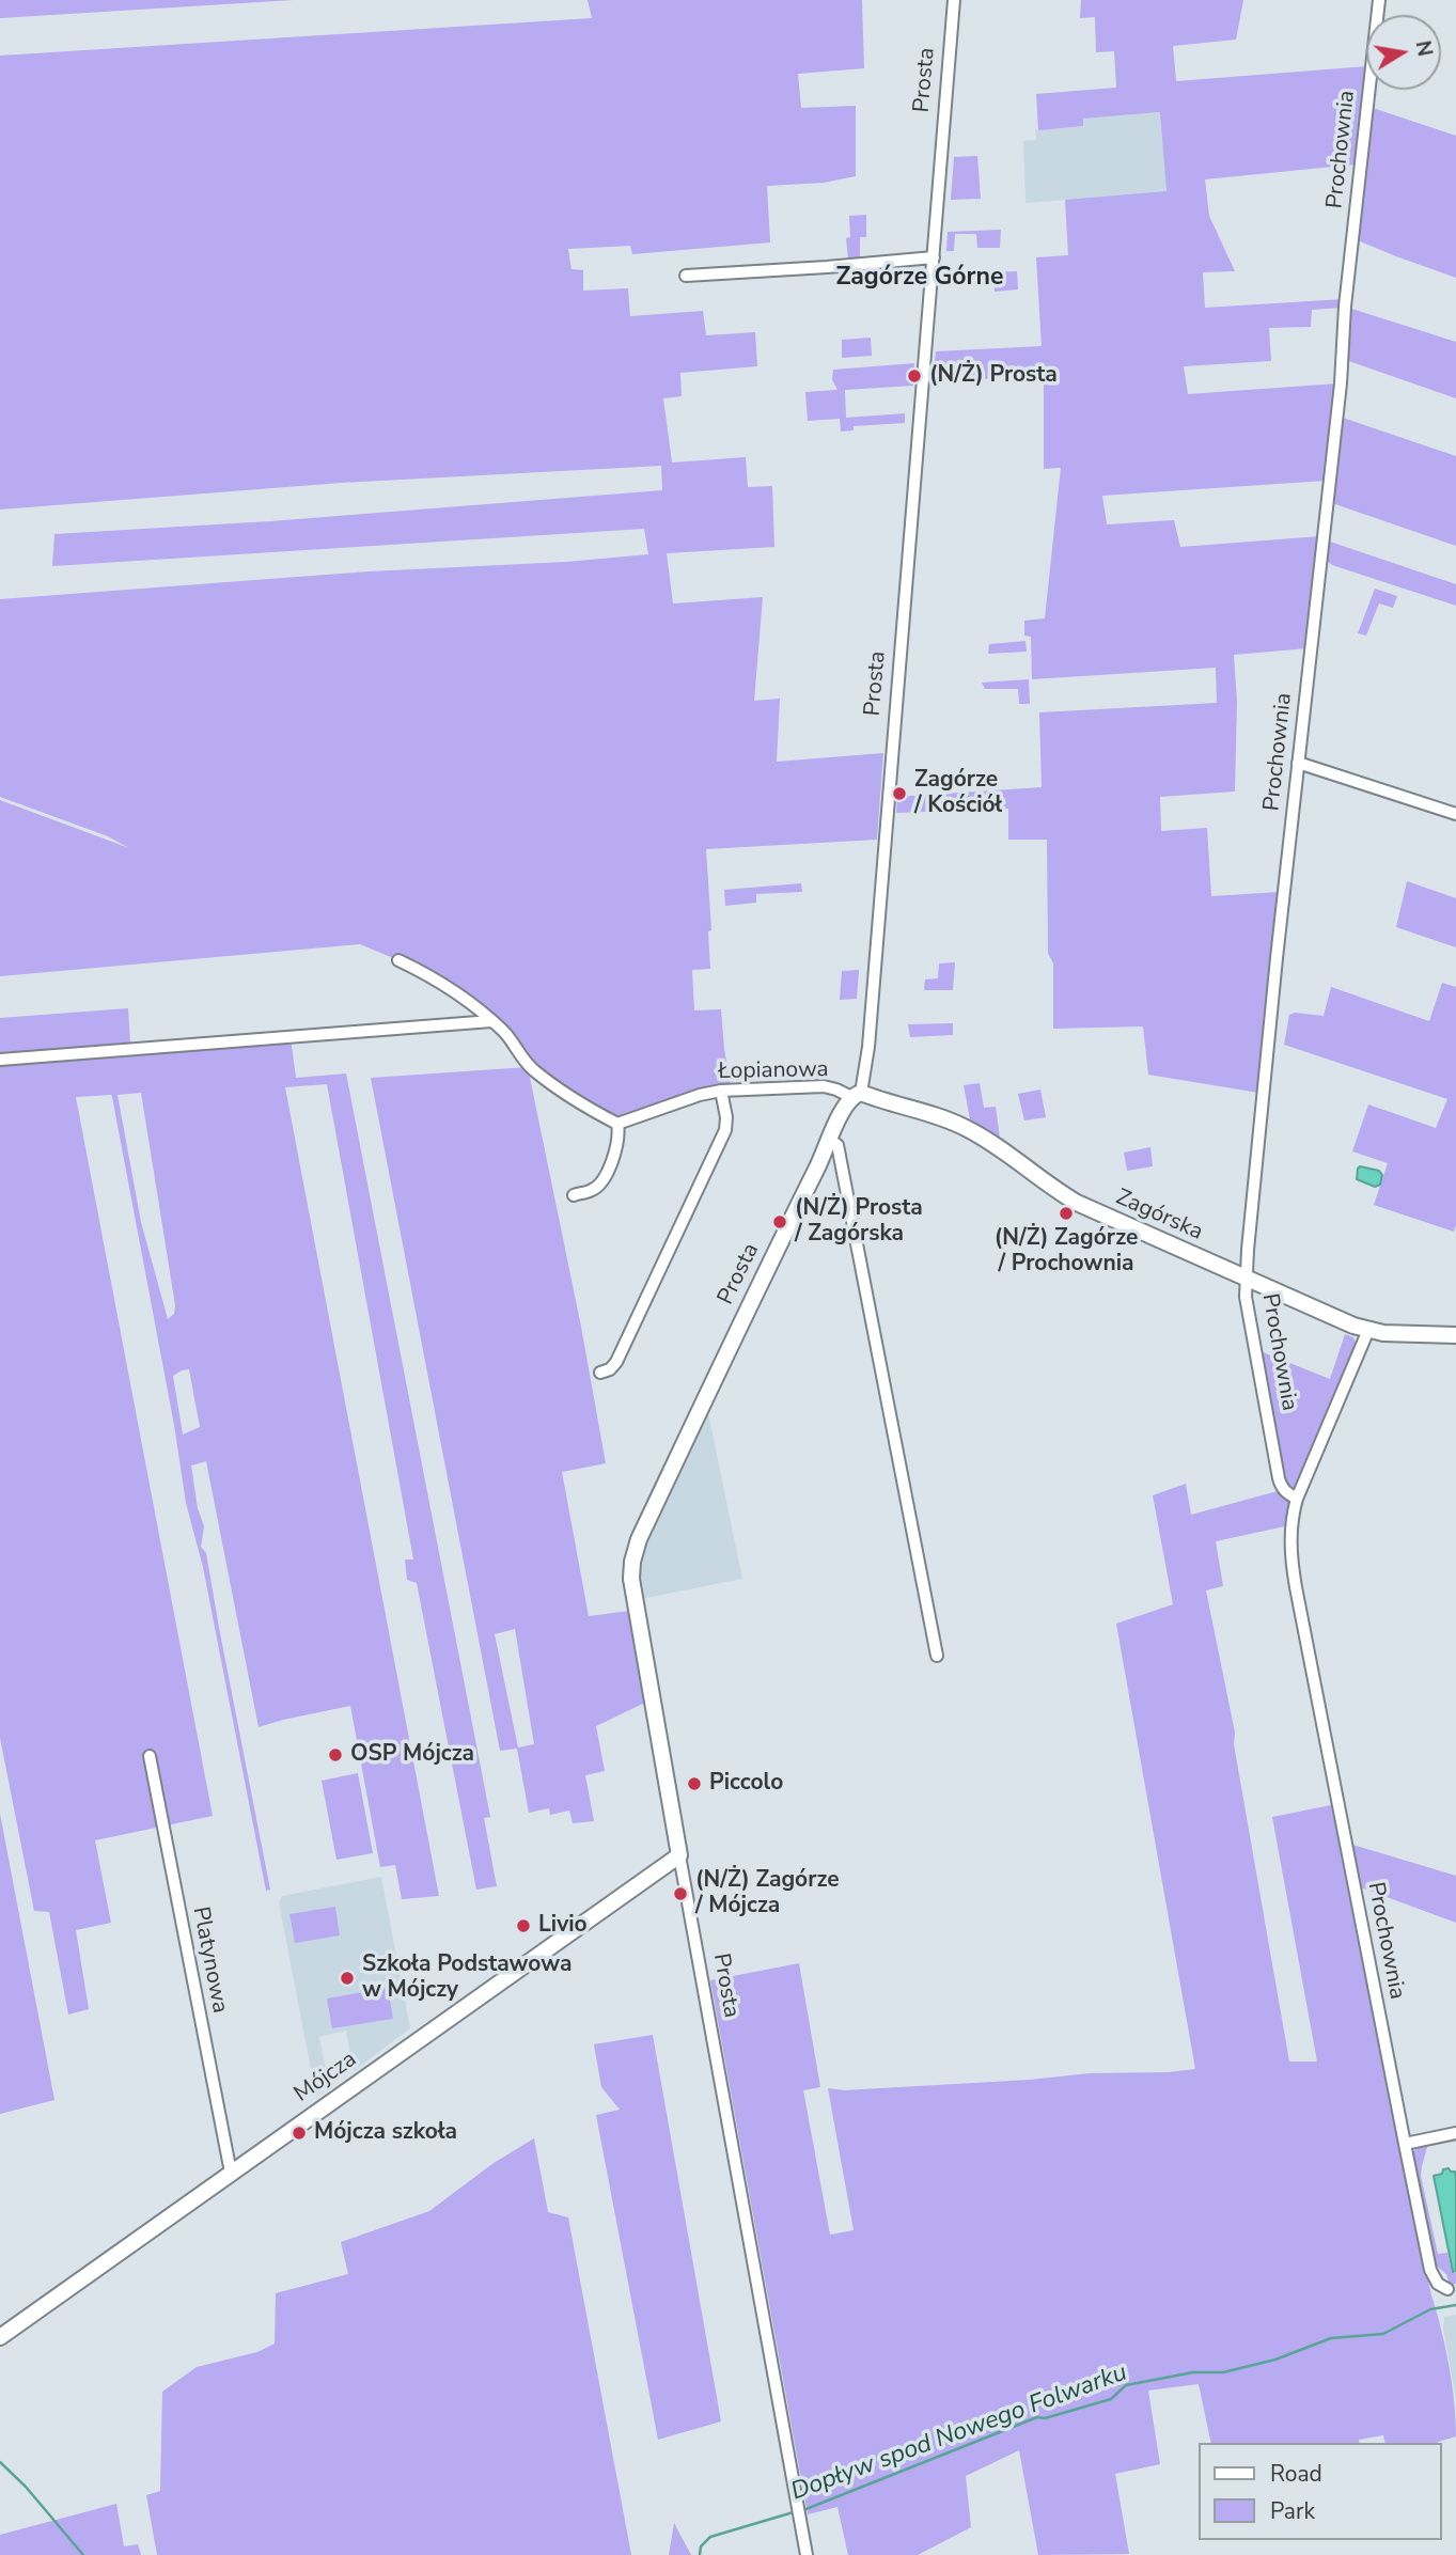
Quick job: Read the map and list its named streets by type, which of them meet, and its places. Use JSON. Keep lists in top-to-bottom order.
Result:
{
  "streets": {
    "street": [
      "Prosta",
      "Prochownia",
      "Łopianowa",
      "Zagórska",
      "Platynowa",
      "Mójcza"
    ]
  },
  "crossings": [
    ["Prosta", "Łopianowa"],
    ["Prosta", "Zagórska"],
    ["Prosta", "Mójcza"],
    ["Prochownia", "Zagórska"],
    ["Łopianowa", "Zagórska"],
    ["Platynowa", "Mójcza"]
  ],
  "districts": ["Zagórze Górne"],
  "water": ["Dopływ spod Nowego Folwarku"],
  "places": [
    "(N/Ż) Prosta",
    "Zagórze / Kościół",
    "(N/Ż) Zagórze / Prochownia",
    "(N/Ż) Prosta / Zagórska",
    "OSP Mójcza",
    "Piccolo",
    "(N/Ż) Zagórze / Mójcza",
    "Livio",
    "Szkoła Podstawowa w Mójczy",
    "Mójcza szkoła"
  ],
  "legend": ["Road", "Park"],
  "north": "right"
}
